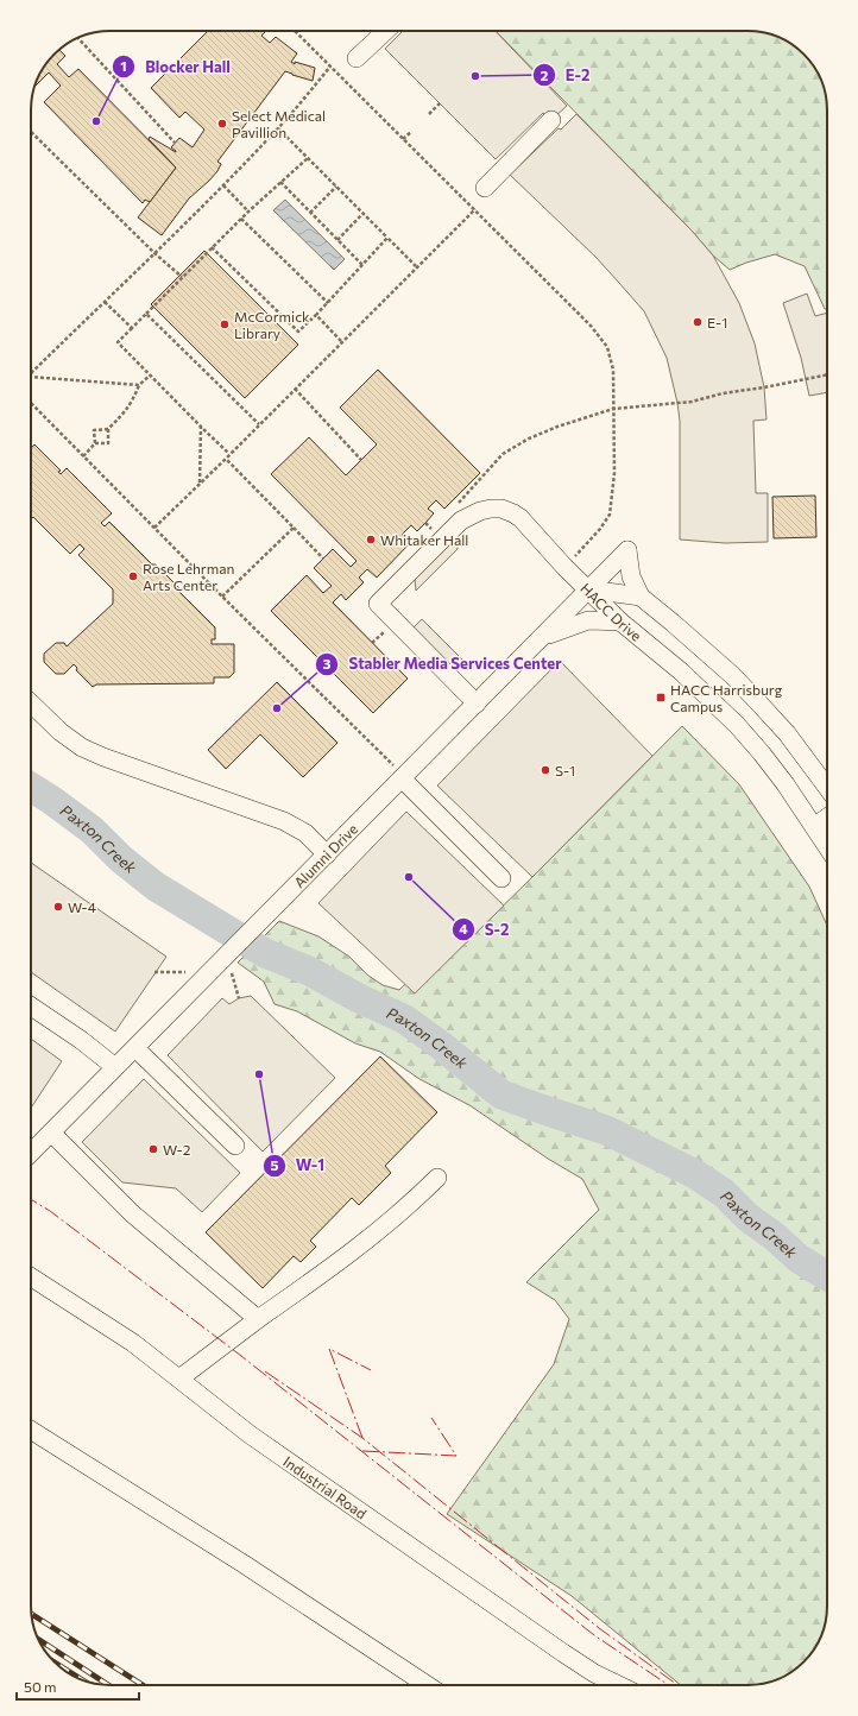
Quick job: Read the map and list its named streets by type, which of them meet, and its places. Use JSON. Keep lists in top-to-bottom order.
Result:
{
  "streets": {
    "street": ["HACC Drive", "Alumni Drive", "Industrial Road"]
  },
  "crossings": [
    ["HACC Drive", "Alumni Drive"]
  ],
  "water": ["Paxton Creek"],
  "places": {
    "other": [
      "E-2",
      "Blocker Hall",
      "Select Medical Pavillion",
      "E-1",
      "McCormick Library",
      "Whitaker Hall",
      "Rose Lehrman Arts Center",
      "Stabler Media Services Center",
      "S-1",
      "S-2",
      "W-4",
      "W-1",
      "W-2"
    ],
    "transit": ["HACC Harrisburg Campus"]
  },
  "scale_bar": "50 m"
}
